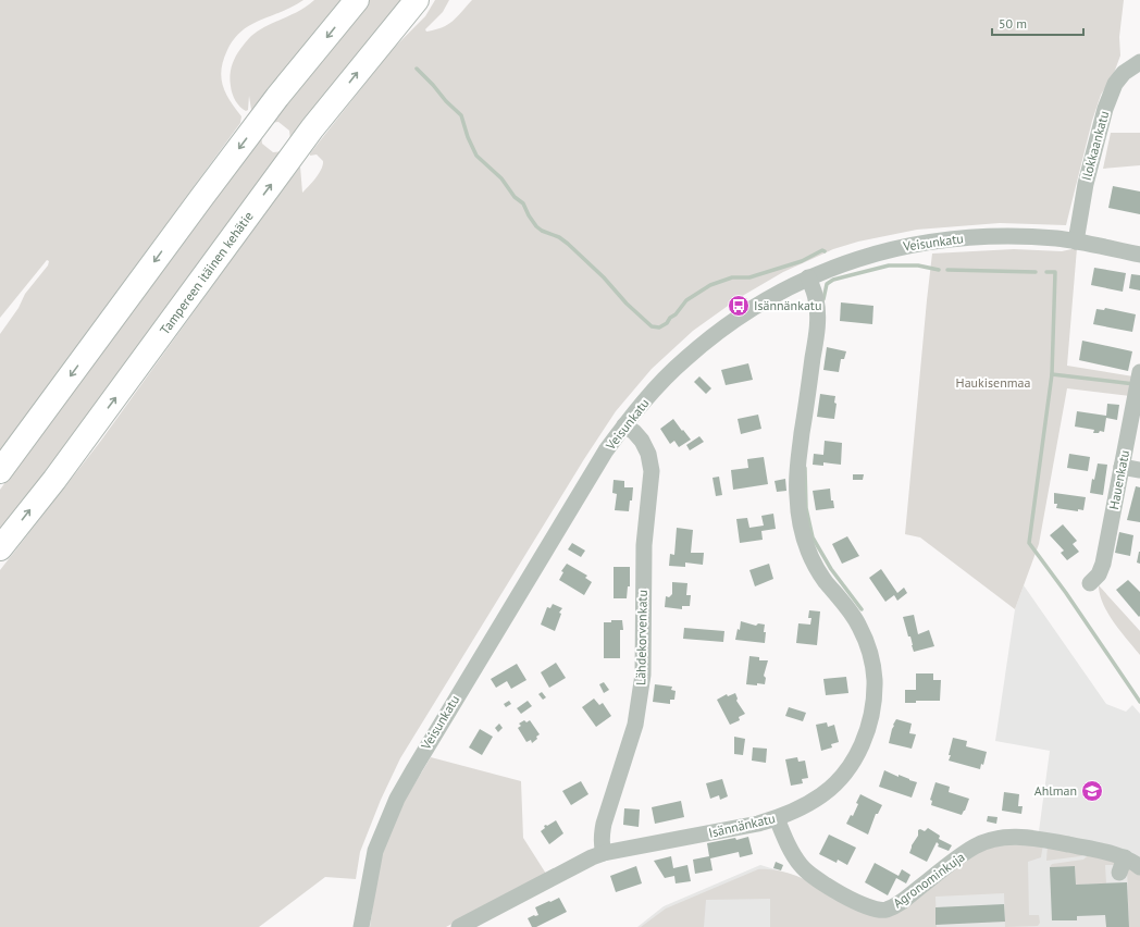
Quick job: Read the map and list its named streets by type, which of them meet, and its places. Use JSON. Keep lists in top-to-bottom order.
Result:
{
  "streets": {
    "highway": ["Tampereen itäinen kehätie"],
    "street": [
      "Ilokkaankatu",
      "Veisunkatu",
      "Hauenkatu",
      "Lähdekorvenkatu",
      "Isännänkatu",
      "Agronominkuja"
    ]
  },
  "crossings": [
    ["Ilokkaankatu", "Veisunkatu"],
    ["Veisunkatu", "Lähdekorvenkatu"],
    ["Veisunkatu", "Isännänkatu"],
    ["Lähdekorvenkatu", "Isännänkatu"],
    ["Isännänkatu", "Agronominkuja"]
  ],
  "parks": ["Haukisenmaa"],
  "places": {
    "bus stop": ["Isännänkatu"],
    "school or university": ["Ahlman"]
  },
  "scale_bar": "50 m"
}
